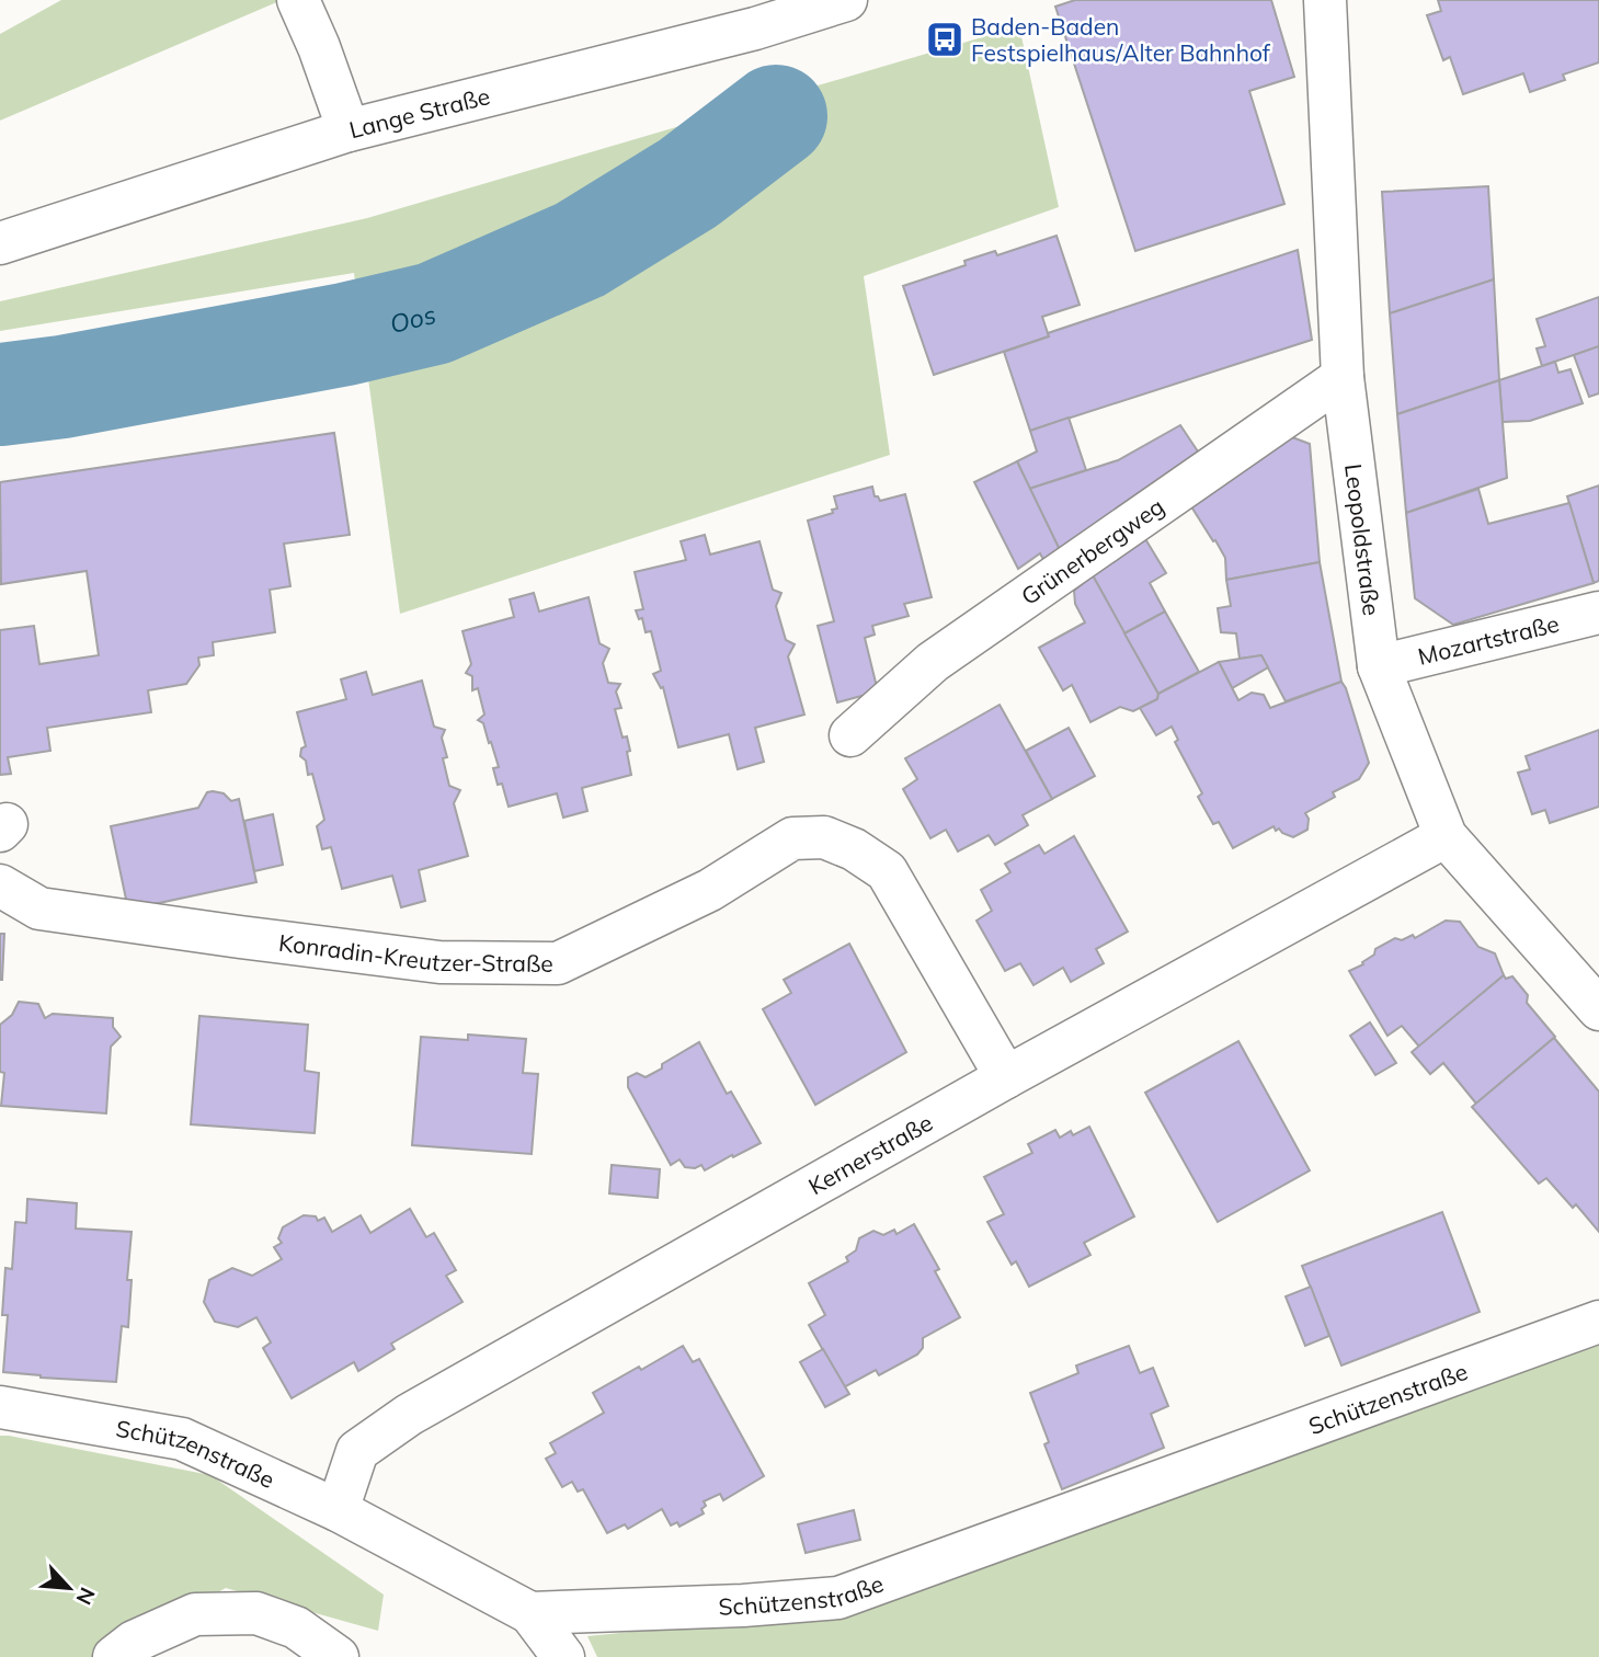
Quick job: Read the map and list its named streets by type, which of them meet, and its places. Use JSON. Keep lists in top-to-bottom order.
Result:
{
  "streets": {
    "street": [
      "Lange Straße",
      "Leopoldstraße",
      "Grünerbergweg",
      "Mozartstraße",
      "Konradin-Kreutzer-Straße",
      "Kernerstraße",
      "Schützenstraße"
    ]
  },
  "crossings": [
    ["Leopoldstraße", "Grünerbergweg"],
    ["Leopoldstraße", "Mozartstraße"],
    ["Leopoldstraße", "Kernerstraße"],
    ["Konradin-Kreutzer-Straße", "Kernerstraße"],
    ["Kernerstraße", "Schützenstraße"]
  ],
  "water": ["Oos"],
  "places": {
    "bus stop": ["Baden-Baden Festspielhaus/Alter Bahnhof"]
  },
  "north": "bottom right"
}
